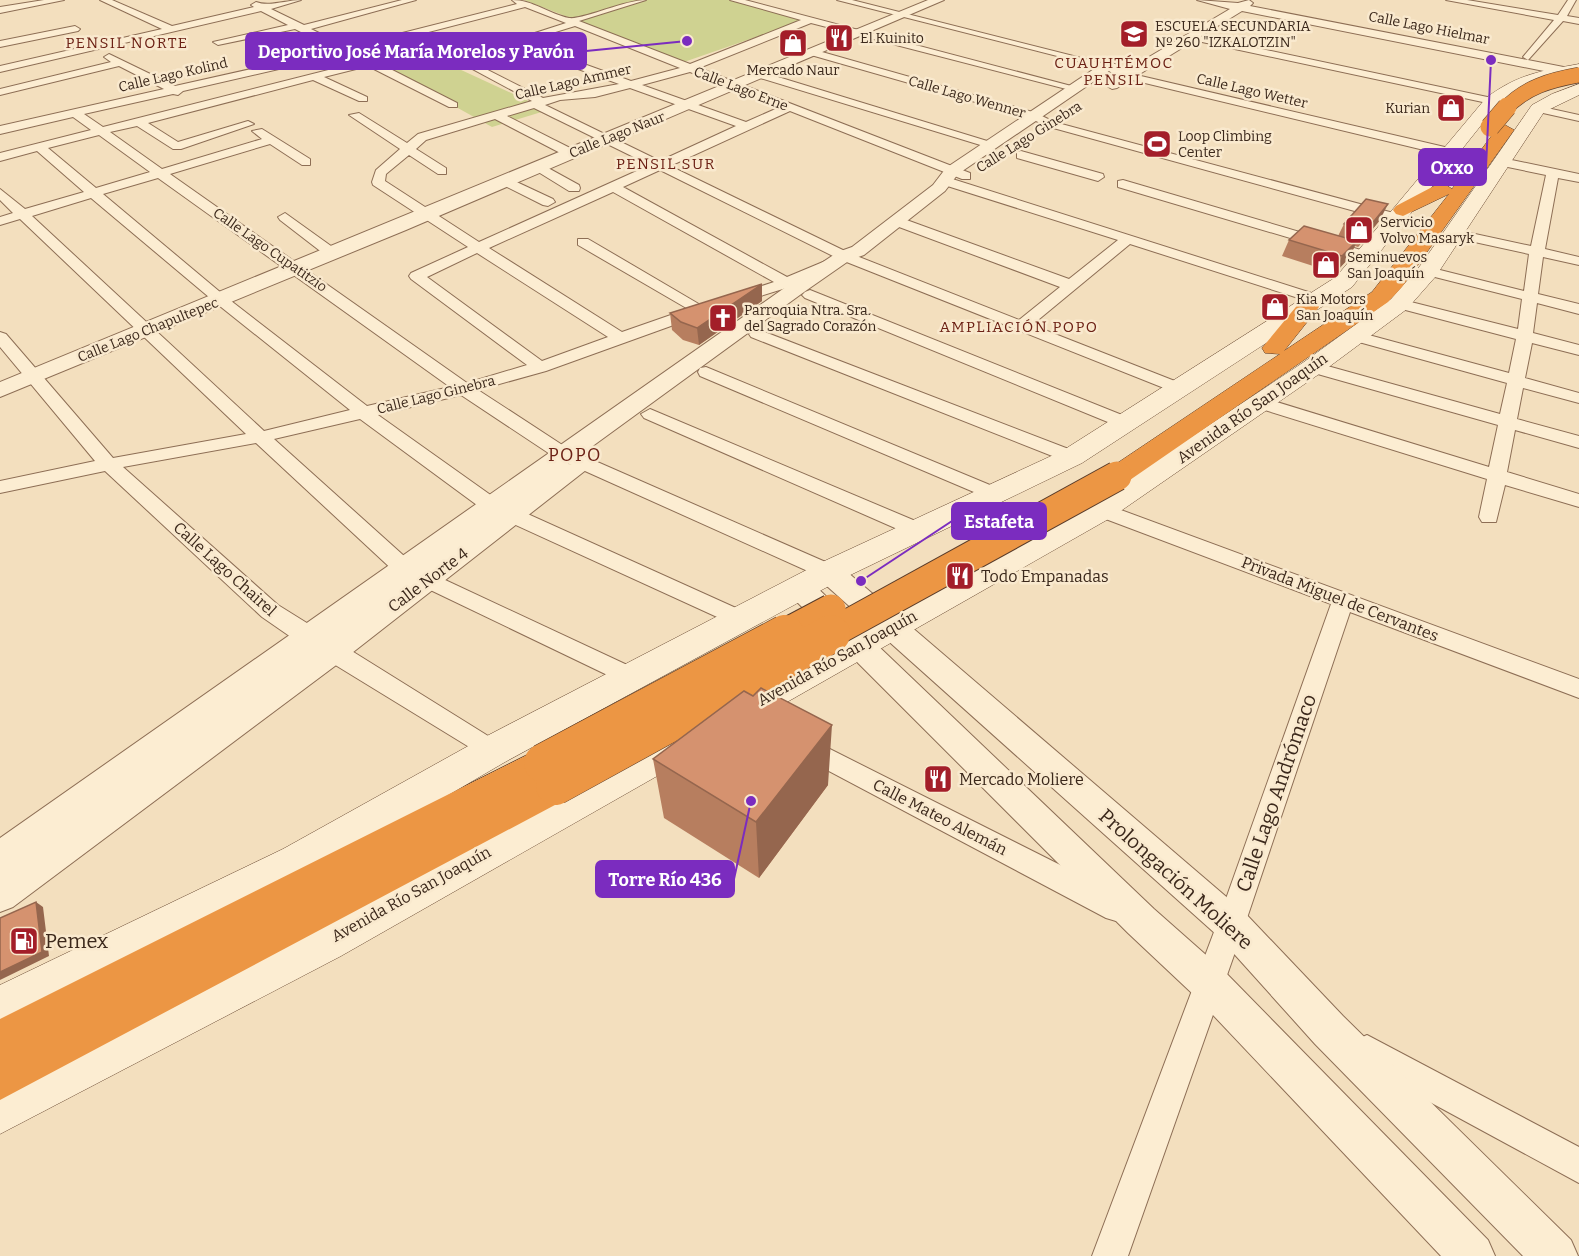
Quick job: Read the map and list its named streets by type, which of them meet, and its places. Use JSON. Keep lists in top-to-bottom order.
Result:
{
  "streets": {
    "highway": ["Avenida Río San Joaquín"],
    "street": [
      "Calle Lago Hielmar",
      "Calle Lago Kolind",
      "Calle Lago Ammer",
      "Calle Lago Erne",
      "Calle Lago Wetter",
      "Calle Lago Wenner",
      "Calle Lago Naur",
      "Calle Lago Ginebra",
      "Calle Lago Cupatitzio",
      "Calle Lago Chapultepec",
      "Calle Lago Chairel",
      "Calle Norte 4",
      "Privada Miguel de Cervantes",
      "Calle Lago Andrómaco",
      "Calle Mateo Alemán",
      "Prolongación Moliere"
    ]
  },
  "crossings": [
    ["Calle Lago Hielmar", "Calle Lago Ginebra"],
    ["Calle Lago Hielmar", "Avenida Río San Joaquín"],
    ["Calle Lago Kolind", "Calle Lago Erne"],
    ["Calle Lago Kolind", "Calle Lago Cupatitzio"],
    ["Calle Lago Ammer", "Calle Lago Erne"],
    ["Calle Lago Ammer", "Calle Lago Naur"],
    ["Calle Lago Erne", "Calle Lago Naur"],
    ["Calle Lago Erne", "Calle Lago Ginebra"],
    ["Calle Lago Erne", "Avenida Río San Joaquín"],
    ["Calle Lago Wetter", "Calle Lago Naur"],
    ["Calle Lago Wetter", "Calle Lago Ginebra"],
    ["Calle Lago Wetter", "Avenida Río San Joaquín"],
    ["Calle Lago Wenner", "Calle Lago Naur"],
    ["Calle Lago Wenner", "Calle Lago Ginebra"],
    ["Calle Lago Wenner", "Avenida Río San Joaquín"],
    ["Calle Lago Naur", "Calle Lago Cupatitzio"],
    ["Calle Lago Naur", "Calle Lago Chapultepec"],
    ["Calle Lago Ginebra", "Calle Lago Cupatitzio"],
    ["Calle Lago Ginebra", "Calle Lago Chairel"],
    ["Calle Lago Ginebra", "Calle Norte 4"],
    ["Calle Lago Cupatitzio", "Calle Lago Chapultepec"],
    ["Calle Lago Cupatitzio", "Avenida Río San Joaquín"],
    ["Calle Lago Cupatitzio", "Calle Norte 4"],
    ["Calle Lago Cupatitzio", "Prolongación Moliere"],
    ["Calle Lago Chapultepec", "Calle Lago Chairel"],
    ["Avenida Río San Joaquín", "Calle Lago Chairel"],
    ["Avenida Río San Joaquín", "Privada Miguel de Cervantes"],
    ["Avenida Río San Joaquín", "Calle Mateo Alemán"],
    ["Avenida Río San Joaquín", "Prolongación Moliere"],
    ["Calle Lago Chairel", "Calle Norte 4"],
    ["Privada Miguel de Cervantes", "Calle Lago Andrómaco"],
    ["Calle Lago Andrómaco", "Prolongación Moliere"]
  ],
  "districts": [
    "PENSIL NORTE",
    "CUAUHTÉMOC PENSIL",
    "PENSIL SUR",
    "AMPLIACIÓN POPO",
    "POPO"
  ],
  "places": {
    "school or university": ["ESCUELA SECUNDARIA Nº 260 \"IZKALOTZIN\""],
    "restaurant": ["El Kuinito", "Todo Empanadas", "Mercado Moliere"],
    "other": [
      "Deportivo José María Morelos y Pavón",
      "Oxxo",
      "Estafeta",
      "Torre Río 436"
    ],
    "shop": [
      "Mercado Naur",
      "Kurian",
      "Servicio Volvo Masaryk",
      "Seminuevos San Joaquín",
      "Kia Motors San Joaquín"
    ],
    "sports": ["Loop Climbing Center"],
    "church": ["Parroquia Ntra. Sra. del Sagrado Corazón"],
    "fuel station": ["Pemex"]
  }
}
